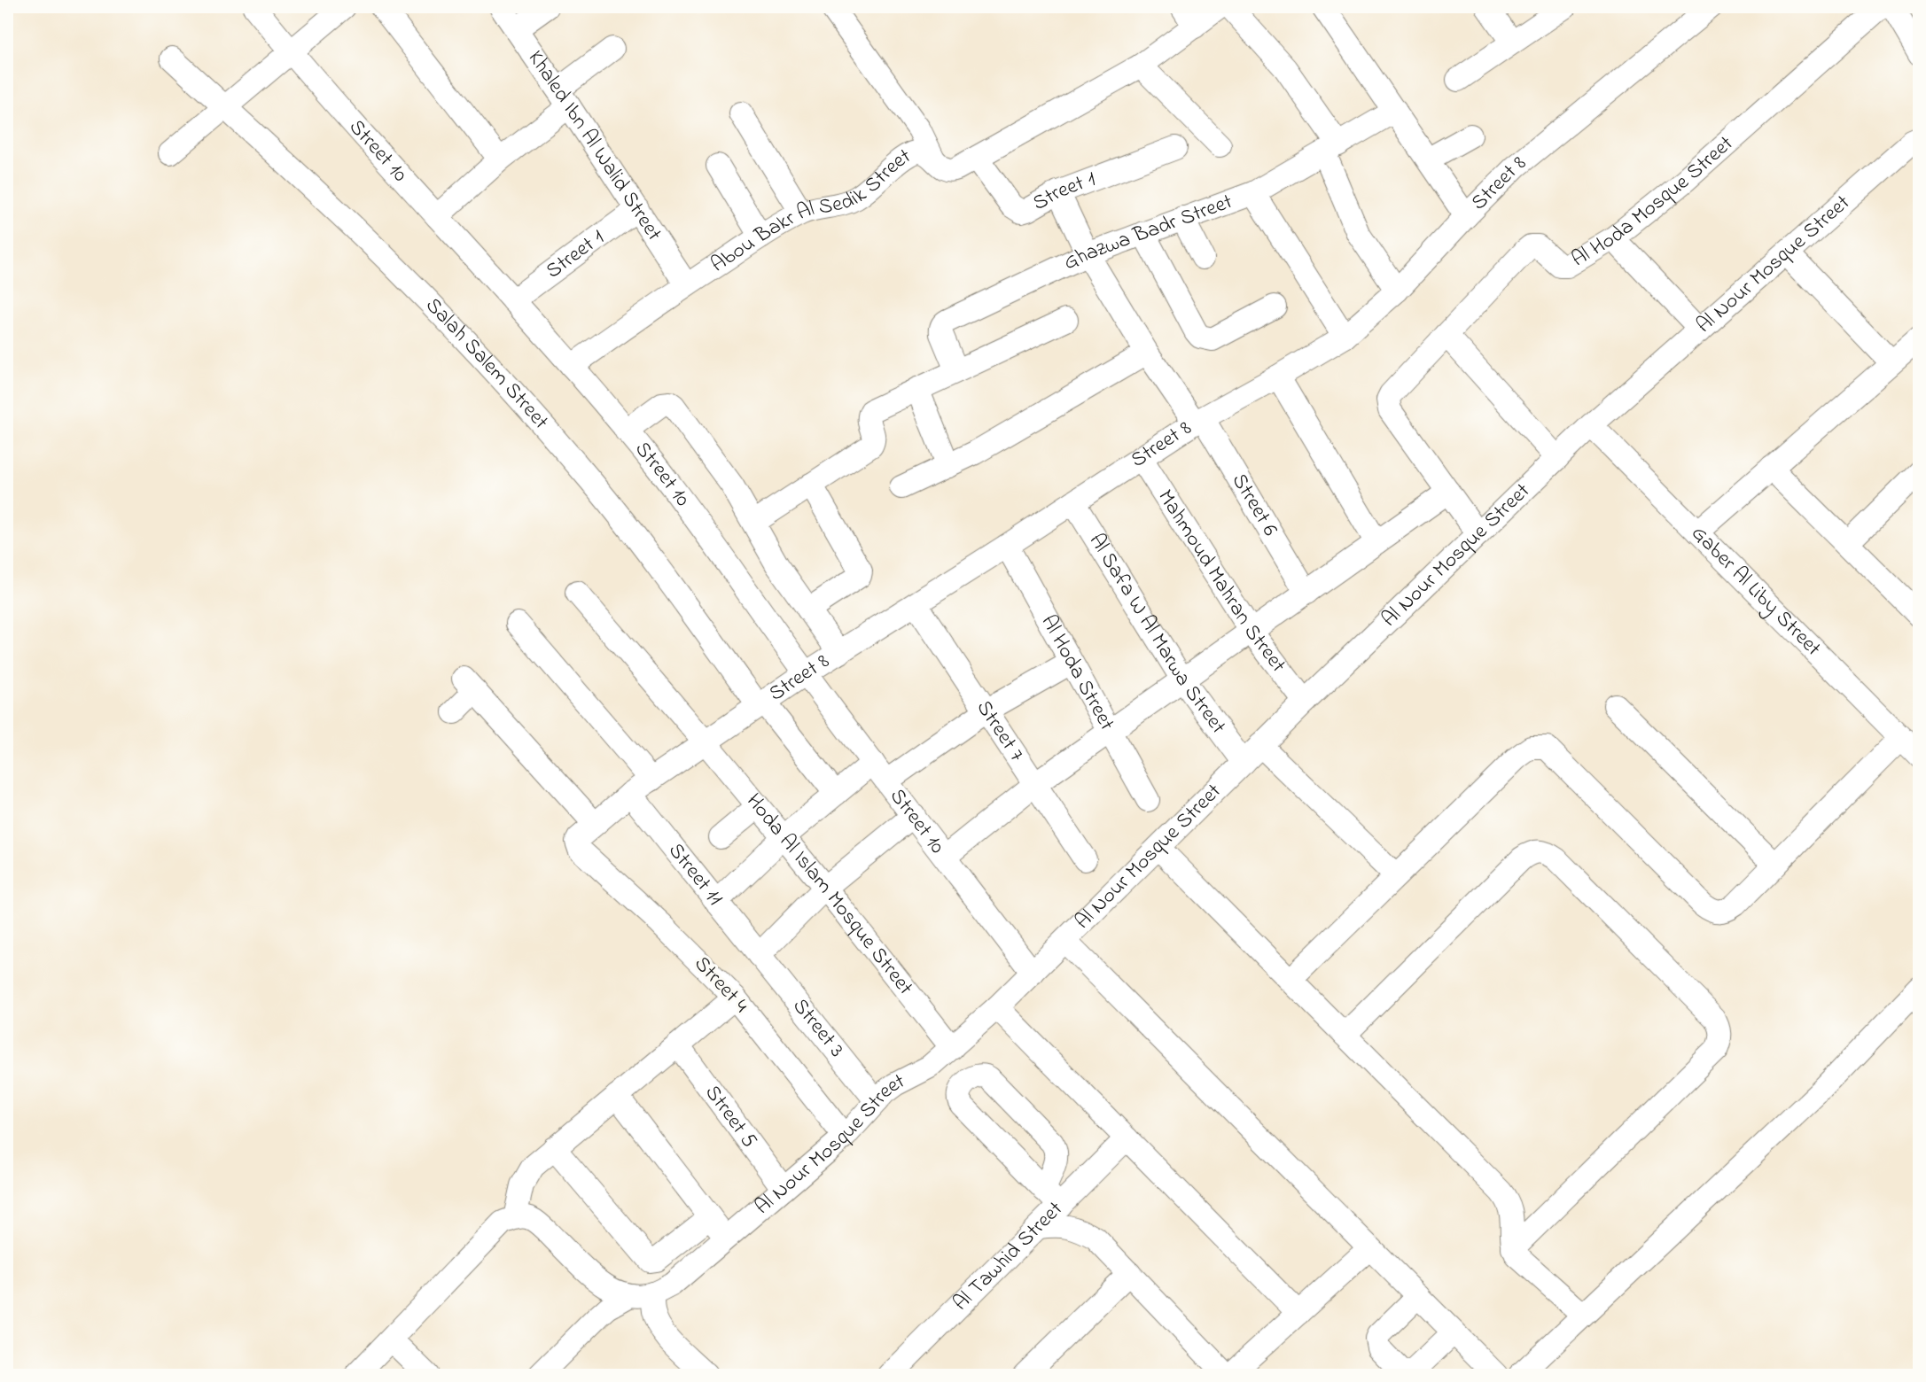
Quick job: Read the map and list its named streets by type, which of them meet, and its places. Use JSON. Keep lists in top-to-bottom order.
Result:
{
  "streets": {
    "street": [
      "Khaled Ibn Al Walid Street",
      "Street 10",
      "Street 8",
      "Street 1",
      "Al Hoda Mosque Street",
      "Abou Bakr Al Sedik Street",
      "Ghazwa Badr Street",
      "Al Nour Mosque Street",
      "Salah Salem Street",
      "Street 6",
      "Mahmoud Mahran Street",
      "Gaber Al Liby Street",
      "Al Safa W Al Marwa Street",
      "Al Hoda Street",
      "Street 7",
      "Street 11",
      "Hoda Al Islam Mosque Street",
      "Street 4",
      "Street 3",
      "Street 5",
      "Al Tawhid Street"
    ]
  },
  "crossings": [
    ["Khaled Ibn Al Walid Street", "Street 1"],
    ["Khaled Ibn Al Walid Street", "Abou Bakr Al Sedik Street"],
    ["Street 10", "Street 8"],
    ["Street 10", "Street 1"],
    ["Street 10", "Abou Bakr Al Sedik Street"],
    ["Street 10", "Al Nour Mosque Street"],
    ["Street 8", "Salah Salem Street"],
    ["Street 8", "Street 6"],
    ["Street 8", "Mahmoud Mahran Street"],
    ["Street 8", "Al Safa W Al Marwa Street"],
    ["Street 8", "Al Hoda Street"],
    ["Street 8", "Street 7"],
    ["Street 8", "Street 11"],
    ["Street 8", "Hoda Al Islam Mosque Street"],
    ["Street 8", "Street 4"],
    ["Street 1", "Abou Bakr Al Sedik Street"],
    ["Street 1", "Street 6"],
    ["Al Hoda Mosque Street", "Al Nour Mosque Street"],
    ["Ghazwa Badr Street", "Street 6"],
    ["Al Nour Mosque Street", "Mahmoud Mahran Street"],
    ["Al Nour Mosque Street", "Gaber Al Liby Street"],
    ["Al Nour Mosque Street", "Al Safa W Al Marwa Street"],
    ["Al Nour Mosque Street", "Hoda Al Islam Mosque Street"],
    ["Al Nour Mosque Street", "Street 4"],
    ["Al Nour Mosque Street", "Street 3"],
    ["Al Nour Mosque Street", "Street 5"],
    ["Street 11", "Street 3"]
  ]
}
